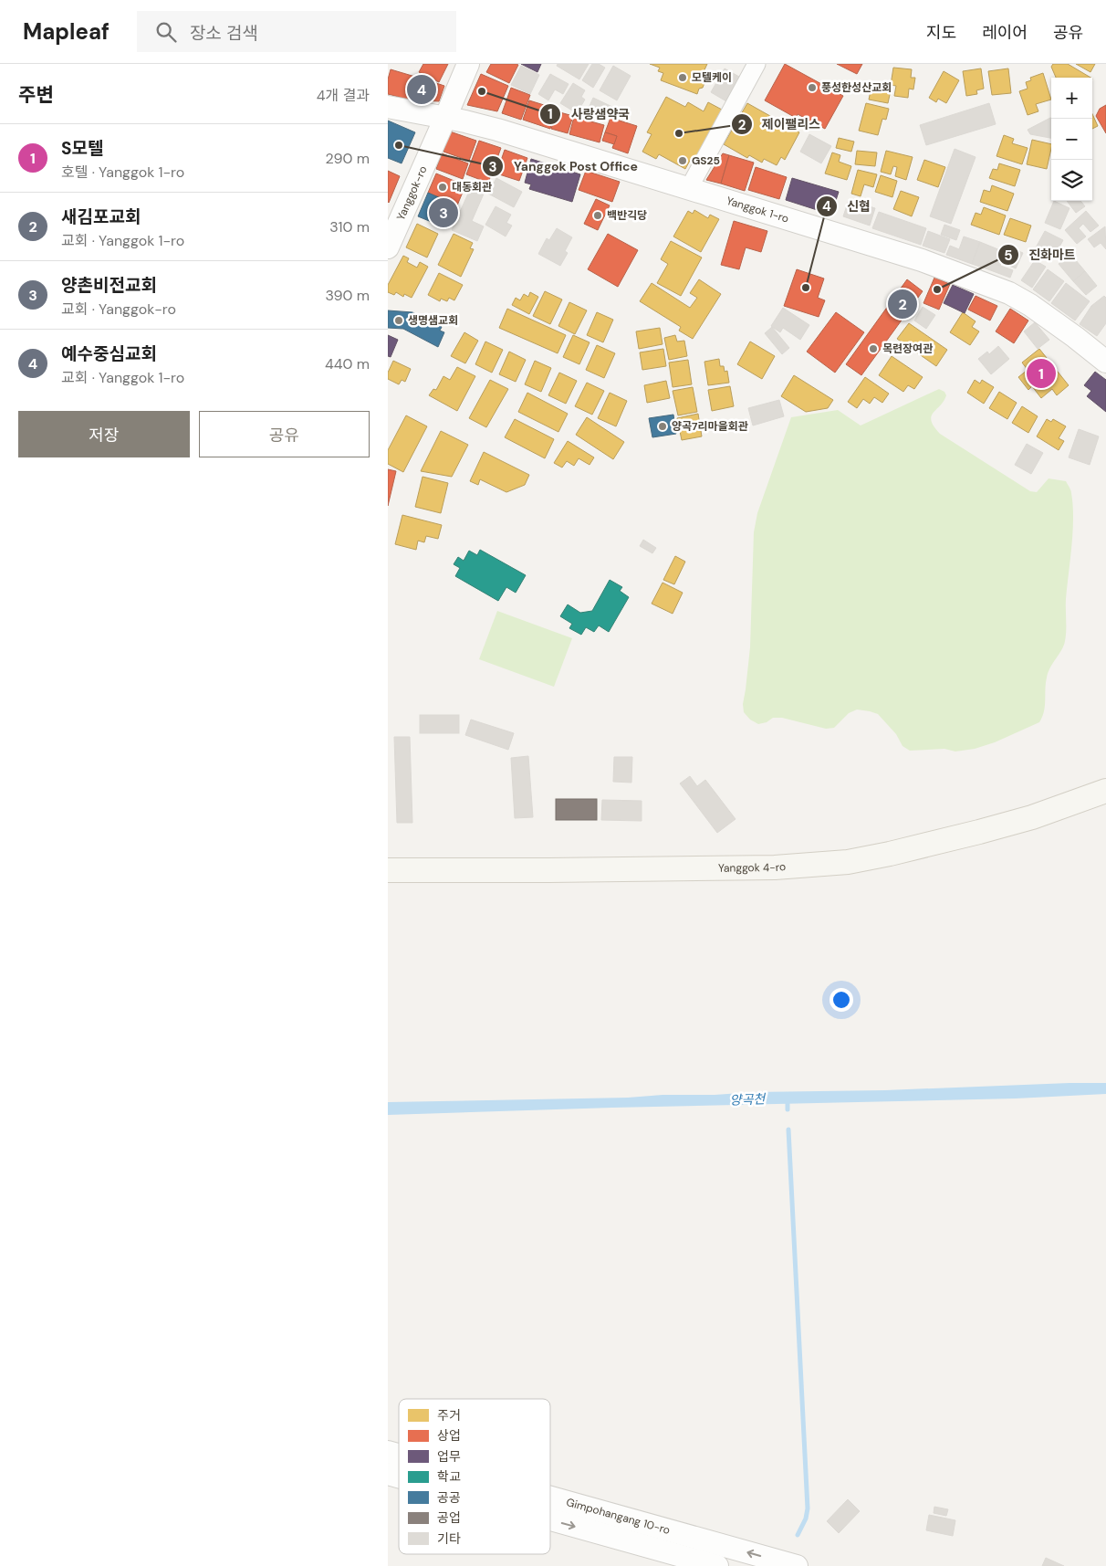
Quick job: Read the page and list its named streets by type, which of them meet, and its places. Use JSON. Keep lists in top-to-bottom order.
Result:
{
  "streets": {
    "main road": ["Yanggok 4-ro"],
    "street": ["Yanggok-ro", "Yanggok 1-ro", "Gimpohangang 10-ro"]
  },
  "crossings": [
    ["Yanggok-ro", "Yanggok 1-ro"]
  ],
  "water": ["양곡천"],
  "places": [
    "모텔케이",
    "풍성한성산교회",
    "사랑샘약국",
    "제이팰리스",
    "Yanggok Post Office",
    "GS25",
    "대동회관",
    "백반긱당",
    "신협",
    "진화마트",
    "생명샘교회",
    "목련장여관",
    "양곡7리마을회관"
  ],
  "legend": [
    "주거",
    "상업",
    "업무",
    "학교",
    "공공",
    "공업",
    "기타"
  ],
  "page": {
    "header": "Mapleaf",
    "search": "장소 검색",
    "nav": ["지도", "레이어", "공유"],
    "heading": ["주변", "4개 결과"],
    "pins": [
      "4",
      "3",
      "2",
      "1"
    ],
    "map_buttons": ["+", "−"],
    "list": [
      {
        "mark": "1",
        "name": "S모텔",
        "note": "호텔 · Yanggok 1-ro",
        "value": "290 m"
      },
      {
        "mark": "2",
        "name": "새김포교회",
        "note": "교회 · Yanggok 1-ro",
        "value": "310 m"
      },
      {
        "mark": "3",
        "name": "양촌비전교회",
        "note": "교회 · Yanggok-ro",
        "value": "390 m"
      },
      {
        "mark": "4",
        "name": "예수중심교회",
        "note": "교회 · Yanggok 1-ro",
        "value": "440 m"
      }
    ],
    "buttons": ["저장", "공유"]
  }
}
